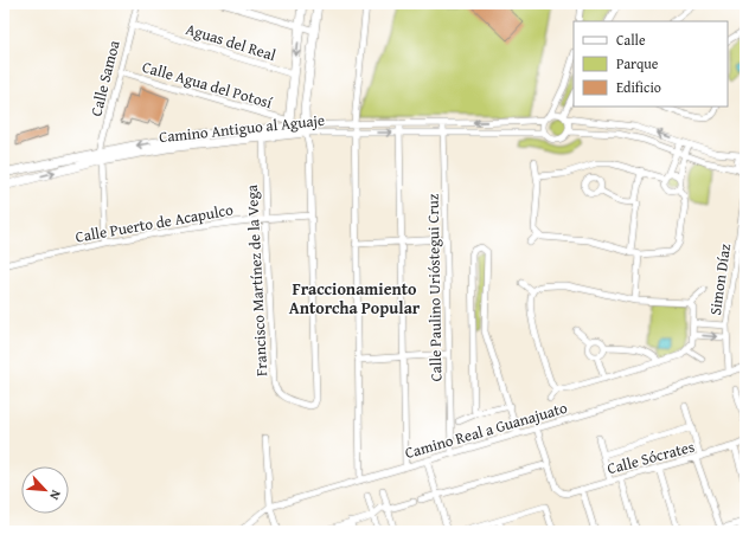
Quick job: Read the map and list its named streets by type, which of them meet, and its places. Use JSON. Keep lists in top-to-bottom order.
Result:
{
  "streets": {
    "street": [
      "Aguas del Real",
      "Calle Samoa",
      "Calle Agua del Potosí",
      "Camino Antiguo al Aguaje",
      "Calle Puerto de Acapulco",
      "Simon Díaz",
      "Francisco Martínez de la Vega",
      "Calle Paulino Urióstegui Cruz",
      "Camino Real a Guanajuato",
      "Calle Sócrates"
    ]
  },
  "crossings": [
    ["Aguas del Real", "Calle Samoa"],
    ["Calle Samoa", "Calle Agua del Potosí"],
    ["Calle Samoa", "Camino Antiguo al Aguaje"],
    ["Calle Samoa", "Calle Puerto de Acapulco"],
    ["Calle Agua del Potosí", "Camino Antiguo al Aguaje"],
    ["Camino Antiguo al Aguaje", "Francisco Martínez de la Vega"],
    ["Camino Antiguo al Aguaje", "Calle Paulino Urióstegui Cruz"],
    ["Calle Puerto de Acapulco", "Francisco Martínez de la Vega"],
    ["Simon Díaz", "Camino Real a Guanajuato"],
    ["Calle Paulino Urióstegui Cruz", "Camino Real a Guanajuato"]
  ],
  "districts": ["Fraccionamiento Antorcha Popular"],
  "legend": ["Calle", "Parque", "Edificio"],
  "north": "bottom right"
}
